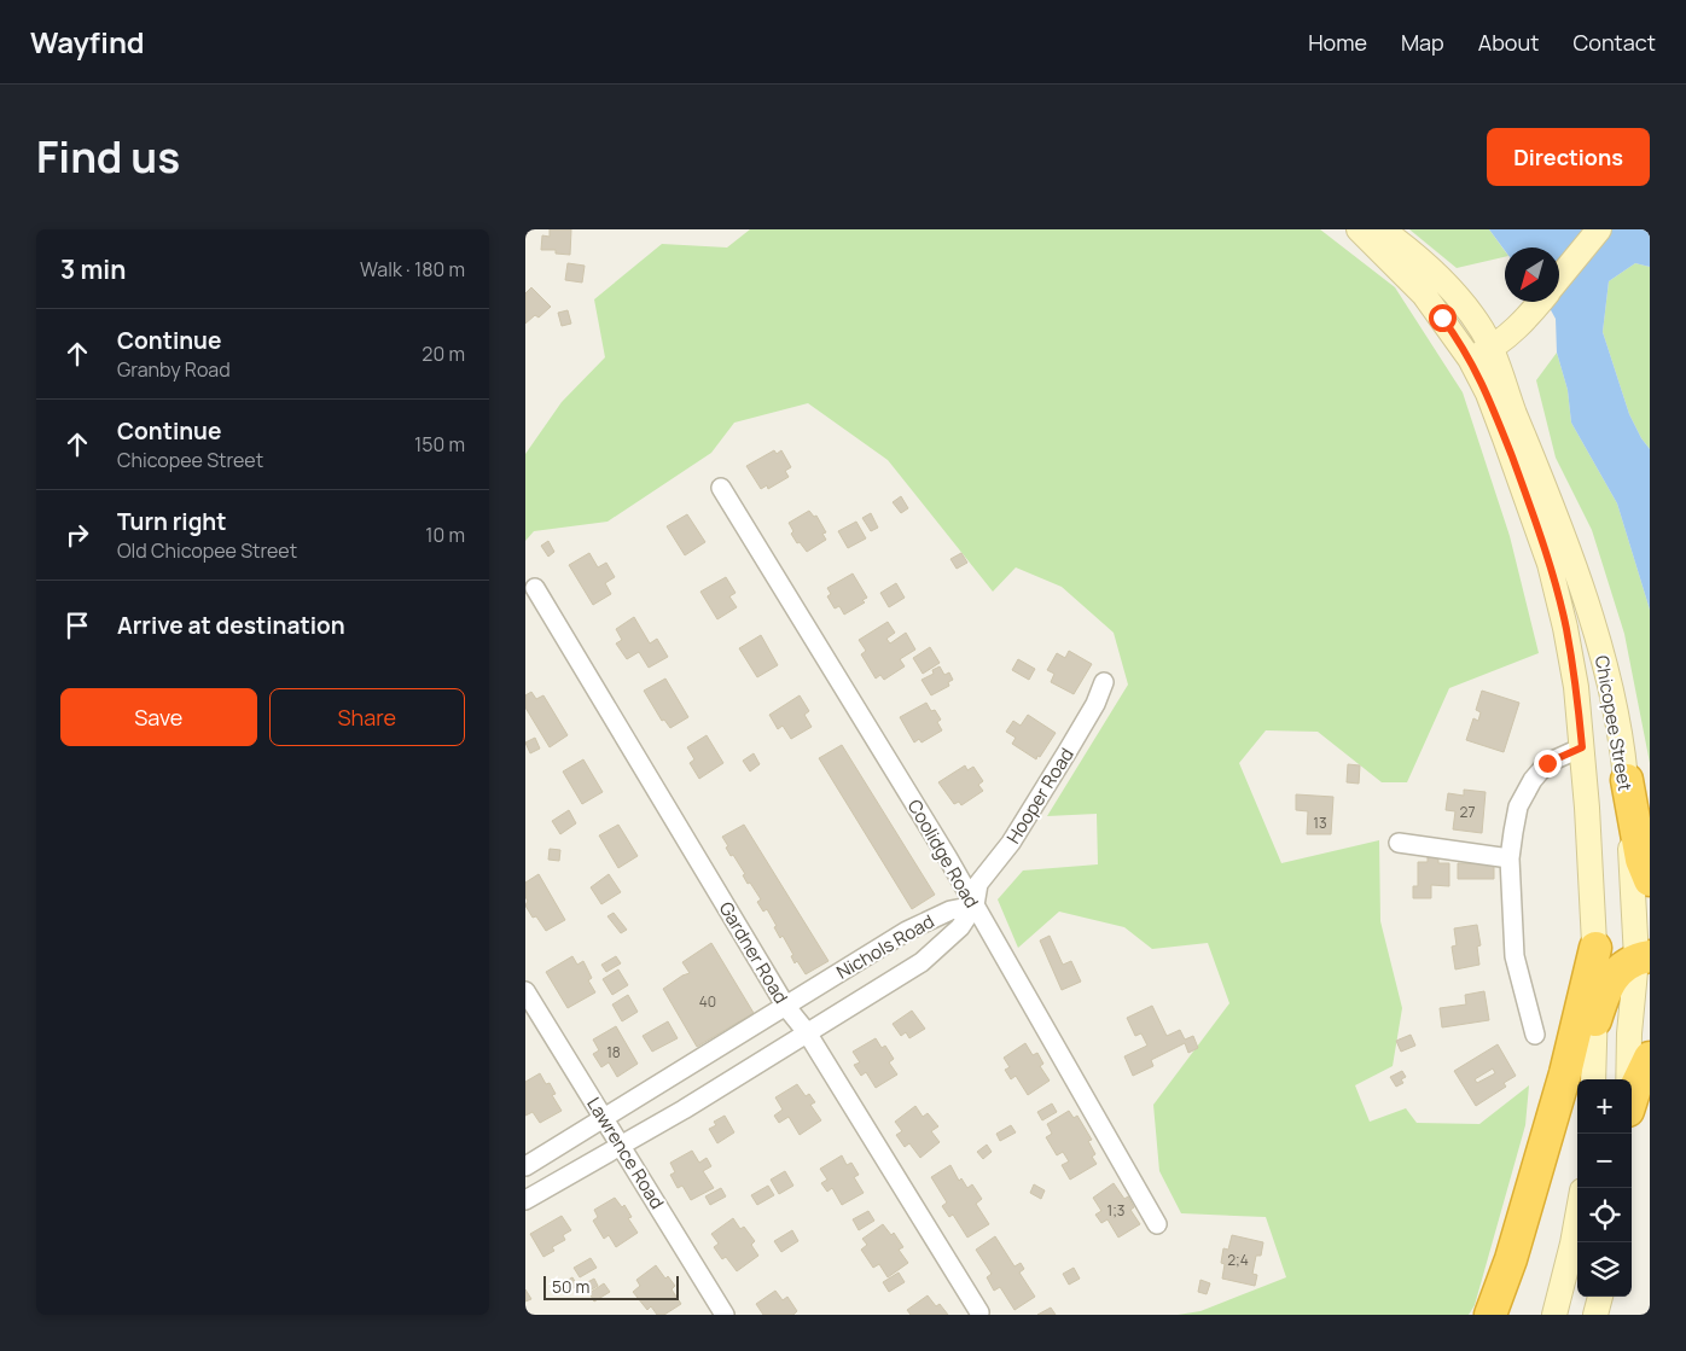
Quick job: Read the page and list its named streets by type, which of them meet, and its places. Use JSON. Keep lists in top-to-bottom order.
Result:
{
  "streets": {
    "main road": ["Chicopee Street"],
    "street": [
      "Hooper Road",
      "Coolidge Road",
      "Nichols Road",
      "Gardner Road",
      "Lawrence Road"
    ]
  },
  "crossings": [
    ["Hooper Road", "Coolidge Road"],
    ["Hooper Road", "Nichols Road"],
    ["Coolidge Road", "Nichols Road"],
    ["Nichols Road", "Gardner Road"],
    ["Nichols Road", "Lawrence Road"]
  ],
  "house_numbers": [
    "27",
    "13",
    "40",
    "18",
    "1;3",
    "2;4"
  ],
  "scale_bar": "50 m",
  "north": "bottom left",
  "page": {
    "header": "Wayfind",
    "nav": [
      "Home",
      "Map",
      "About",
      "Contact"
    ],
    "title": "Find us",
    "buttons": [
      "Directions",
      ["Save", "Share"]
    ],
    "heading": ["3 min", "Walk · 180 m"],
    "list": [
      ["Continue", "Granby Road", "20 m"],
      ["Continue", "Chicopee Street", "150 m"],
      ["Turn right", "Old Chicopee Street", "10 m"],
      "Arrive at destination"
    ],
    "map_buttons": ["+", "−"],
    "scale": "50 m"
  }
}
